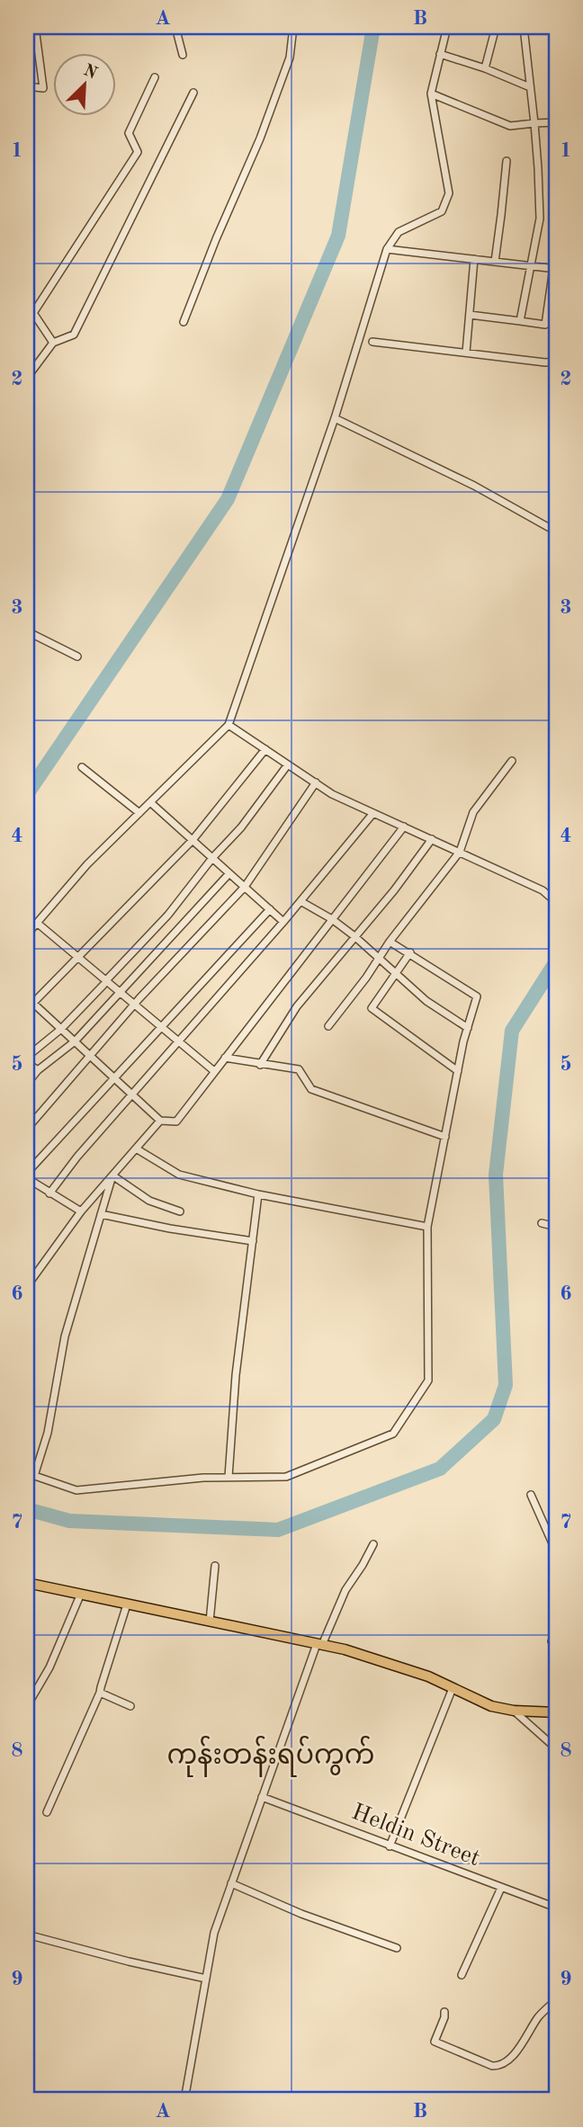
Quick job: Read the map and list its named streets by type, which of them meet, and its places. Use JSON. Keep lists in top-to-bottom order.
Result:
{
  "streets": {
    "street": ["Heldin Street"]
  },
  "districts": ["ကုန်းတန်းရပ်ကွက်"],
  "north": "top right",
  "grid": {
    "columns": ["A", "B"],
    "rows": [
      "1",
      "2",
      "3",
      "4",
      "5",
      "6",
      "7",
      "8",
      "9"
    ]
  }
}
